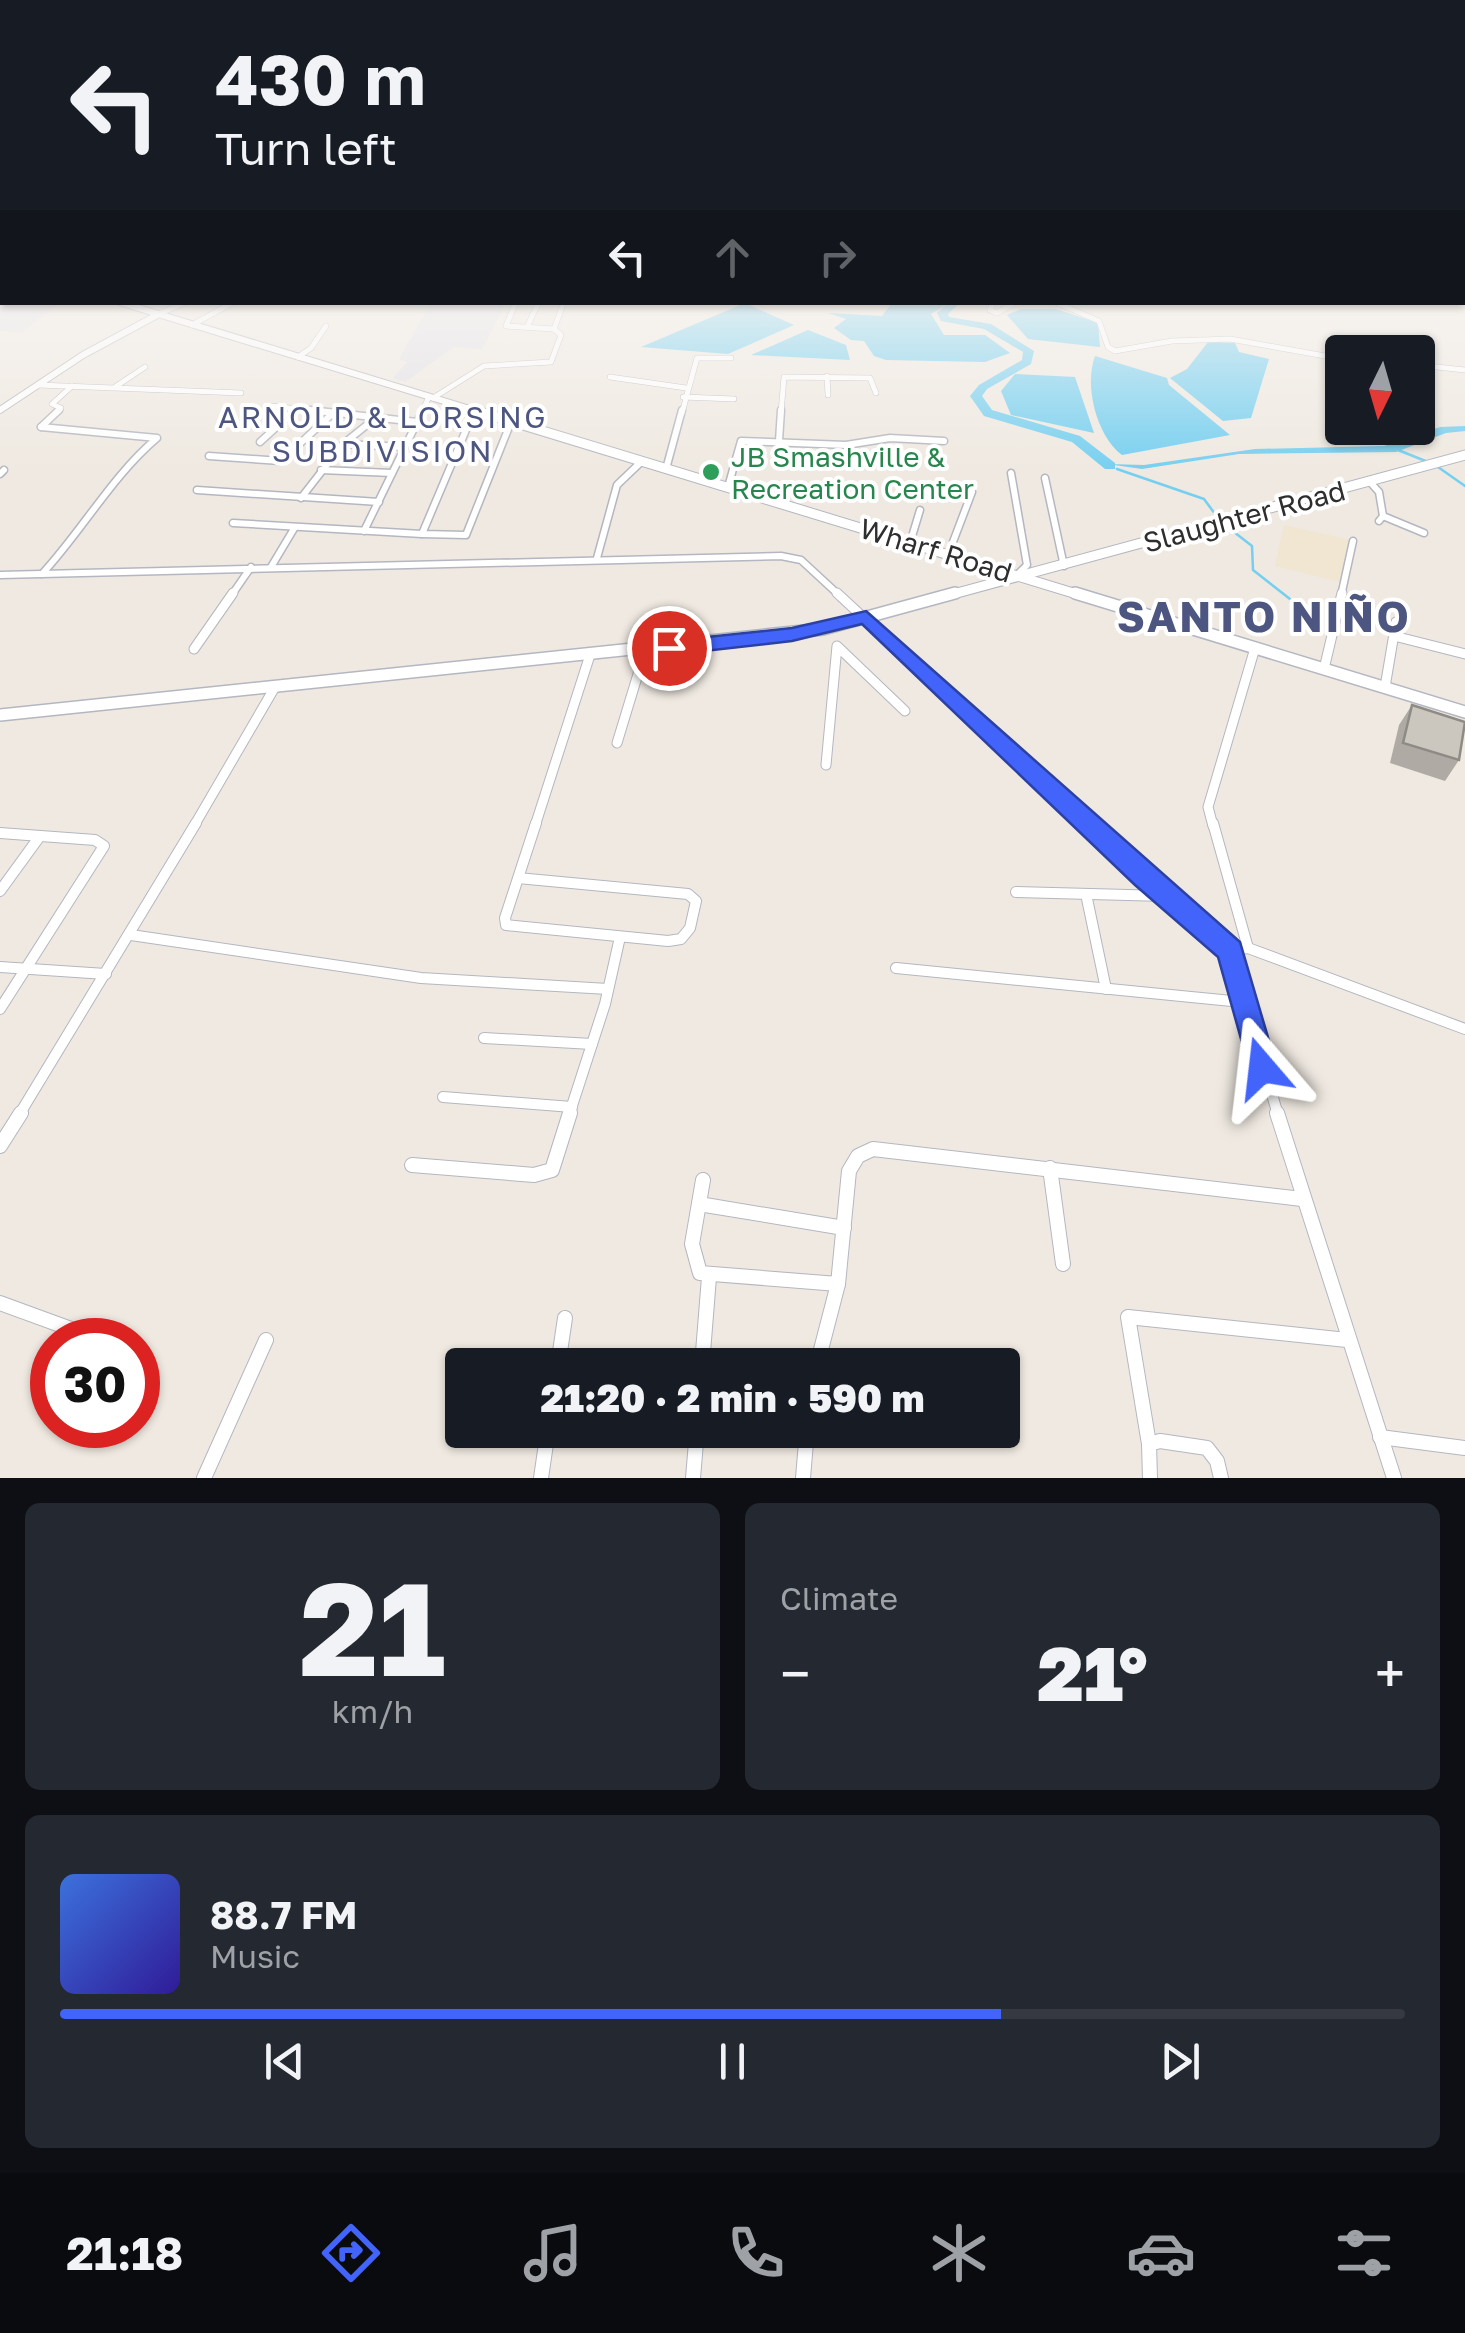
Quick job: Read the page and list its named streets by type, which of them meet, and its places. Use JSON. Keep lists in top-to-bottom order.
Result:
{
  "streets": {
    "street": ["Slaughter Road", "Wharf Road"]
  },
  "crossings": [
    ["Slaughter Road", "Wharf Road"]
  ],
  "districts": ["ARNOLD & LORSING SUBDIVISION", "SANTO NIÑO"],
  "places": ["JB Smashville & Recreation Center"],
  "north": "bottom",
  "page": {
    "turn": ["430 m", "Turn left"],
    "limit": "30",
    "trip": "21:20 · 2 min · 590 m",
    "tile": [
      ["21", "km/h"],
      "Climate"
    ],
    "heat": ["−", "21°", "+"],
    "song": ["88.7 FM", "Music"],
    "tabs": "21:18"
  }
}
